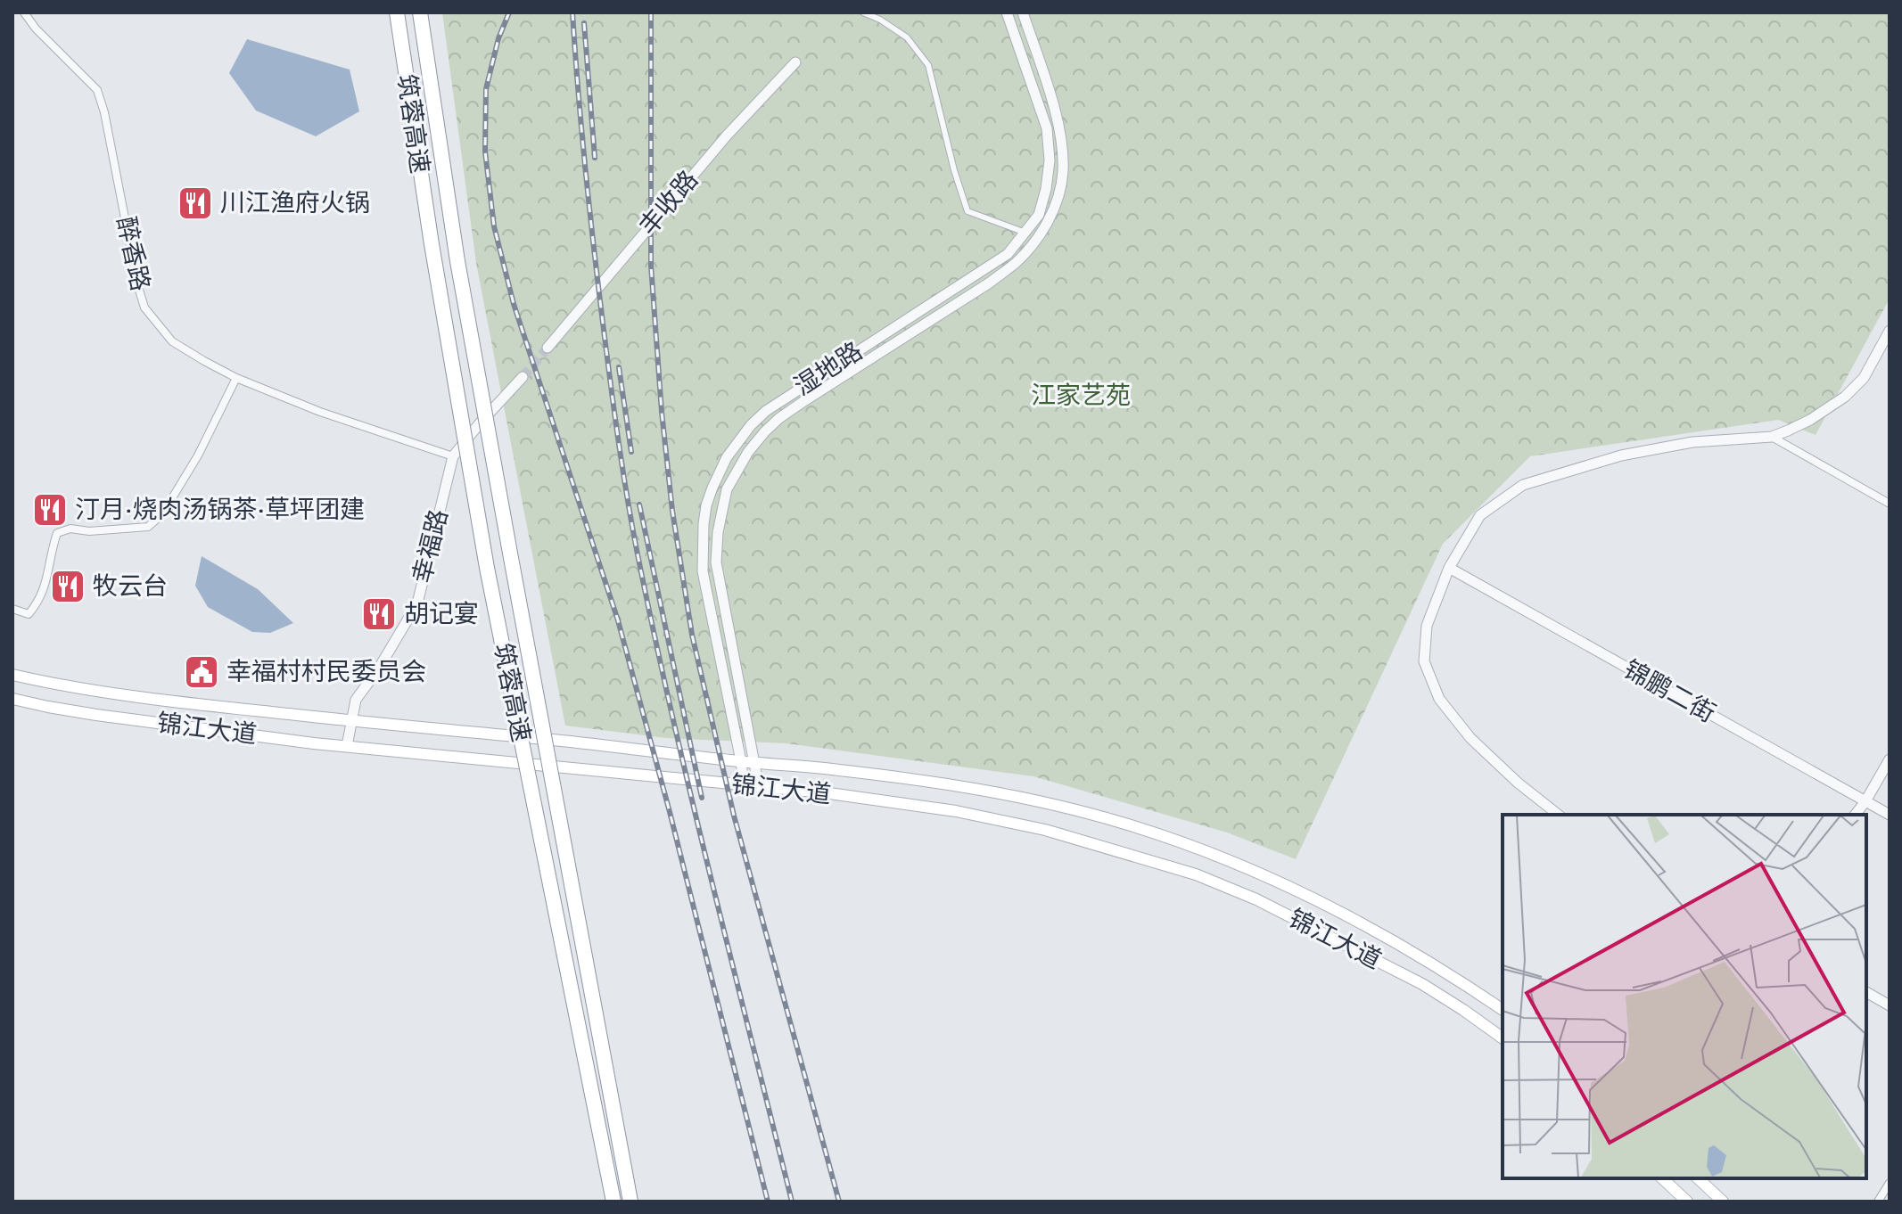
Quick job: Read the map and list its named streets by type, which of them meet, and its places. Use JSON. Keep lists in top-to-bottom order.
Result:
{
  "streets": {
    "highway": ["筑蓉高速"],
    "main road": ["锦江大道"],
    "street": [
      "丰收路",
      "醉香路",
      "湿地路",
      "幸福路",
      "锦鹏二街"
    ]
  },
  "crossings": [
    ["醉香路", "幸福路"],
    ["湿地路", "锦江大道"],
    ["幸福路", "锦江大道"]
  ],
  "parks": ["江家艺苑"],
  "places": {
    "restaurant": [
      "川江渔府火锅",
      "汀月·烧肉汤锅茶·草坪团建",
      "牧云台",
      "胡记宴"
    ],
    "public building": ["幸福村村民委员会"]
  }
}
